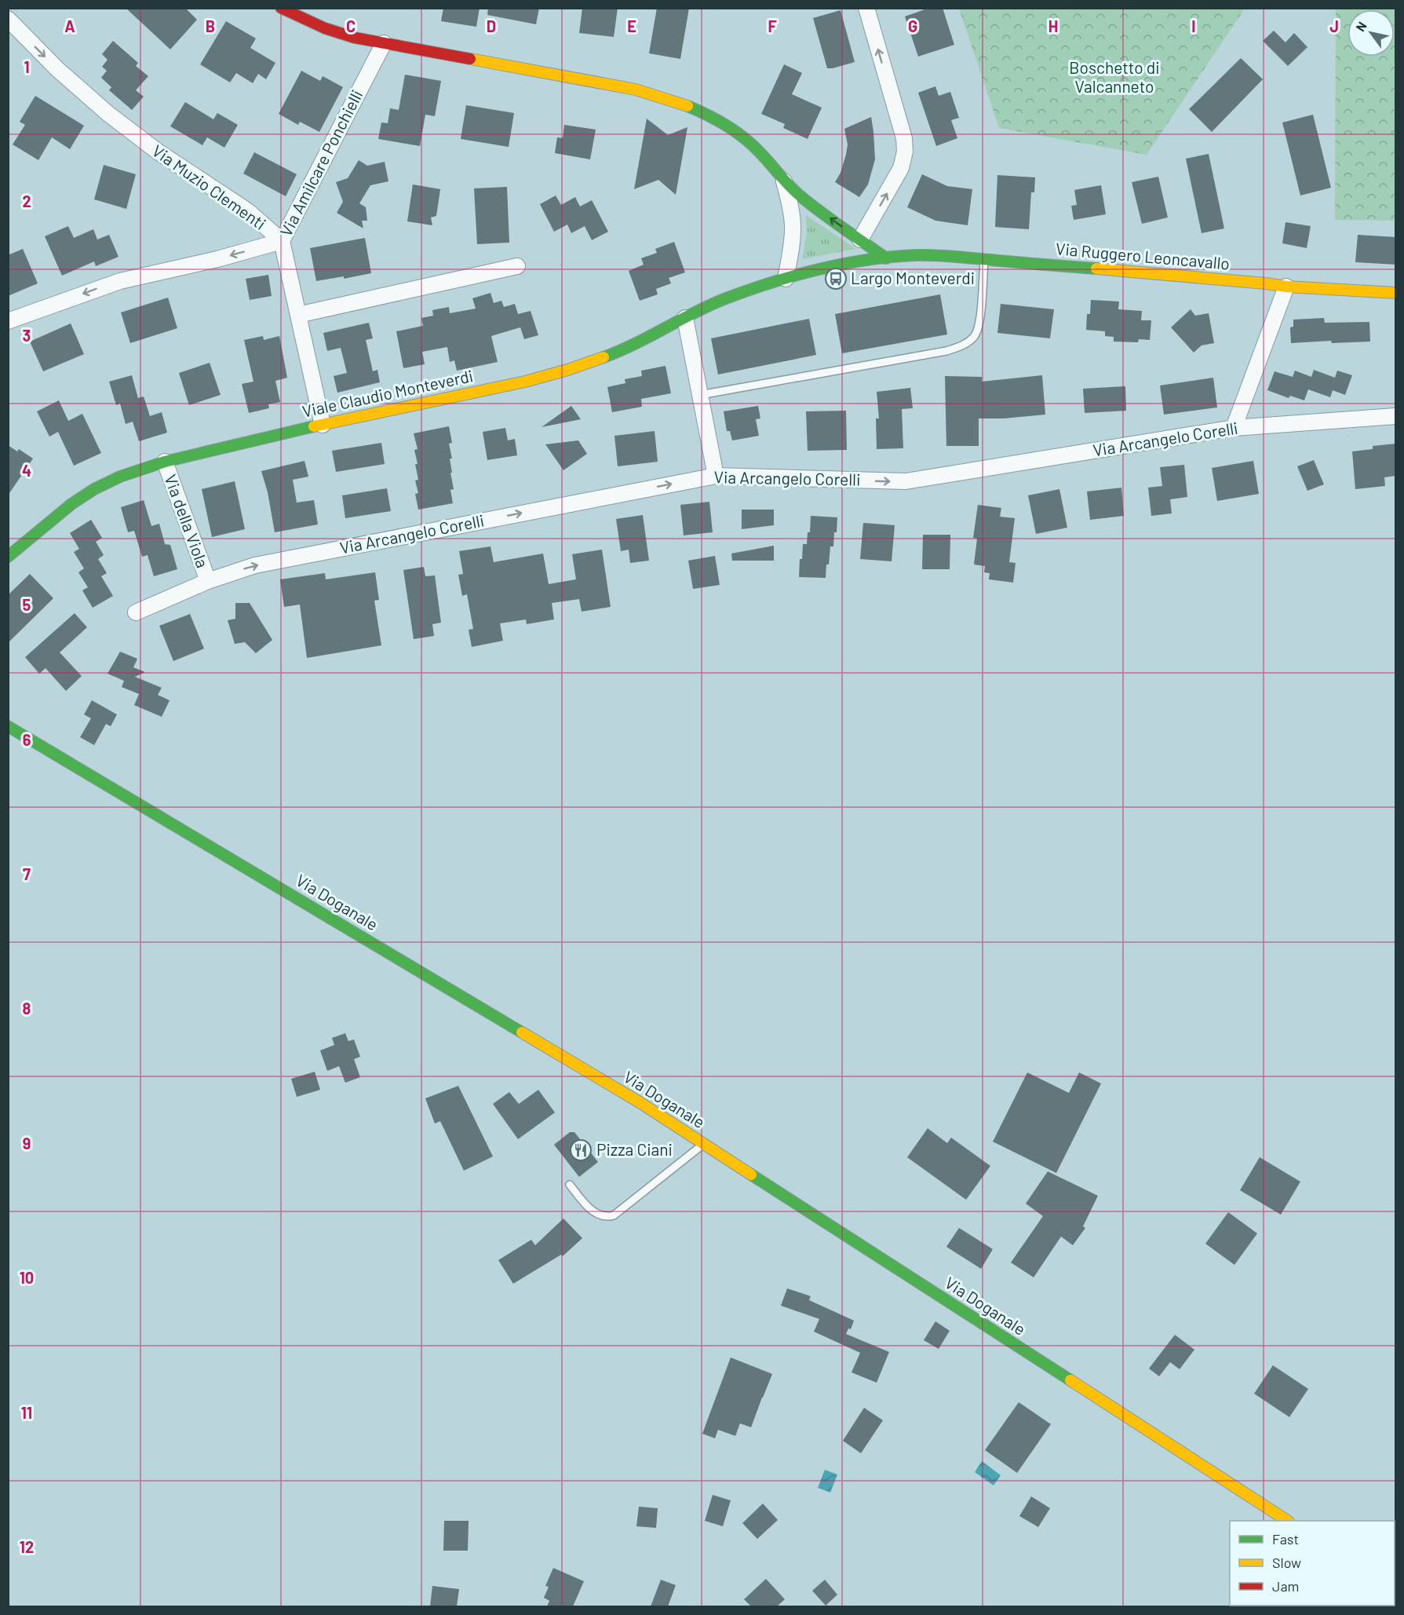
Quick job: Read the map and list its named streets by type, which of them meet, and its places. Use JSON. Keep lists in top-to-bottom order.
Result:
{
  "streets": {
    "street": [
      "Via Amilcare Ponchielli",
      "Via Muzio Clementi",
      "Via Ruggero Leoncavallo",
      "Viale Claudio Monteverdi",
      "Via Arcangelo Corelli",
      "Via della Viola",
      "Via Doganale"
    ]
  },
  "crossings": [
    ["Via Amilcare Ponchielli", "Via Muzio Clementi"],
    ["Via Amilcare Ponchielli", "Viale Claudio Monteverdi"],
    ["Via Ruggero Leoncavallo", "Viale Claudio Monteverdi"],
    ["Viale Claudio Monteverdi", "Via della Viola"],
    ["Via Arcangelo Corelli", "Via della Viola"]
  ],
  "one_way": ["Via Arcangelo Corelli"],
  "parks": ["Boschetto di Valcanneto"],
  "places": {
    "bus stop": ["Largo Monteverdi"],
    "restaurant": ["Pizza Ciani"]
  },
  "legend": ["Fast", "Slow", "Jam"],
  "north": "top left",
  "grid": {
    "columns": [
      "A",
      "B",
      "C",
      "D",
      "E",
      "F",
      "G",
      "H",
      "I",
      "J"
    ],
    "rows": [
      "1",
      "2",
      "3",
      "4",
      "5",
      "6",
      "7",
      "8",
      "9",
      "10",
      "11",
      "12"
    ]
  }
}
